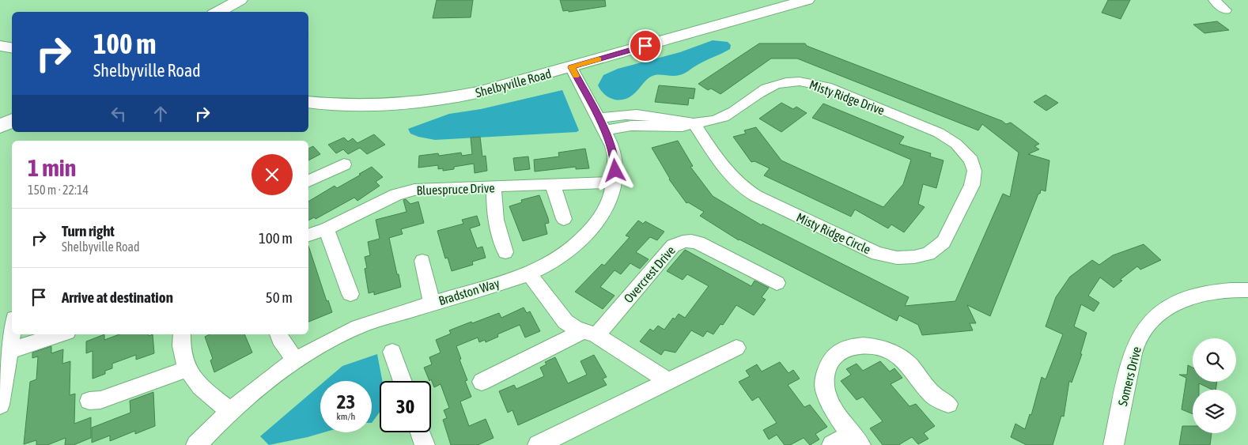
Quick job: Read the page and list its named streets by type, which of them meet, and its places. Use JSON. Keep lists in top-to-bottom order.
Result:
{
  "streets": {
    "main road": ["Shelbyville Road"],
    "street": [
      "Misty Ridge Drive",
      "Bluespruce Drive",
      "Misty Ridge Circle",
      "Overcrest Drive",
      "Bradston Way",
      "Somers Drive"
    ]
  },
  "crossings": [
    ["Shelbyville Road", "Bradston Way"],
    ["Misty Ridge Drive", "Misty Ridge Circle"],
    ["Misty Ridge Drive", "Bradston Way"],
    ["Bluespruce Drive", "Bradston Way"]
  ],
  "page": {
    "turn": ["100 m", "Shelbyville Road"],
    "heading": ["1 min", "150 m · 22:14"],
    "list": [
      {
        "name": "Turn right",
        "note": "Shelbyville Road",
        "value": "100 m"
      },
      {
        "name": "Arrive at destination",
        "value": "50 m"
      }
    ],
    "speed": "23 km/h",
    "limit": "30"
  }
}
